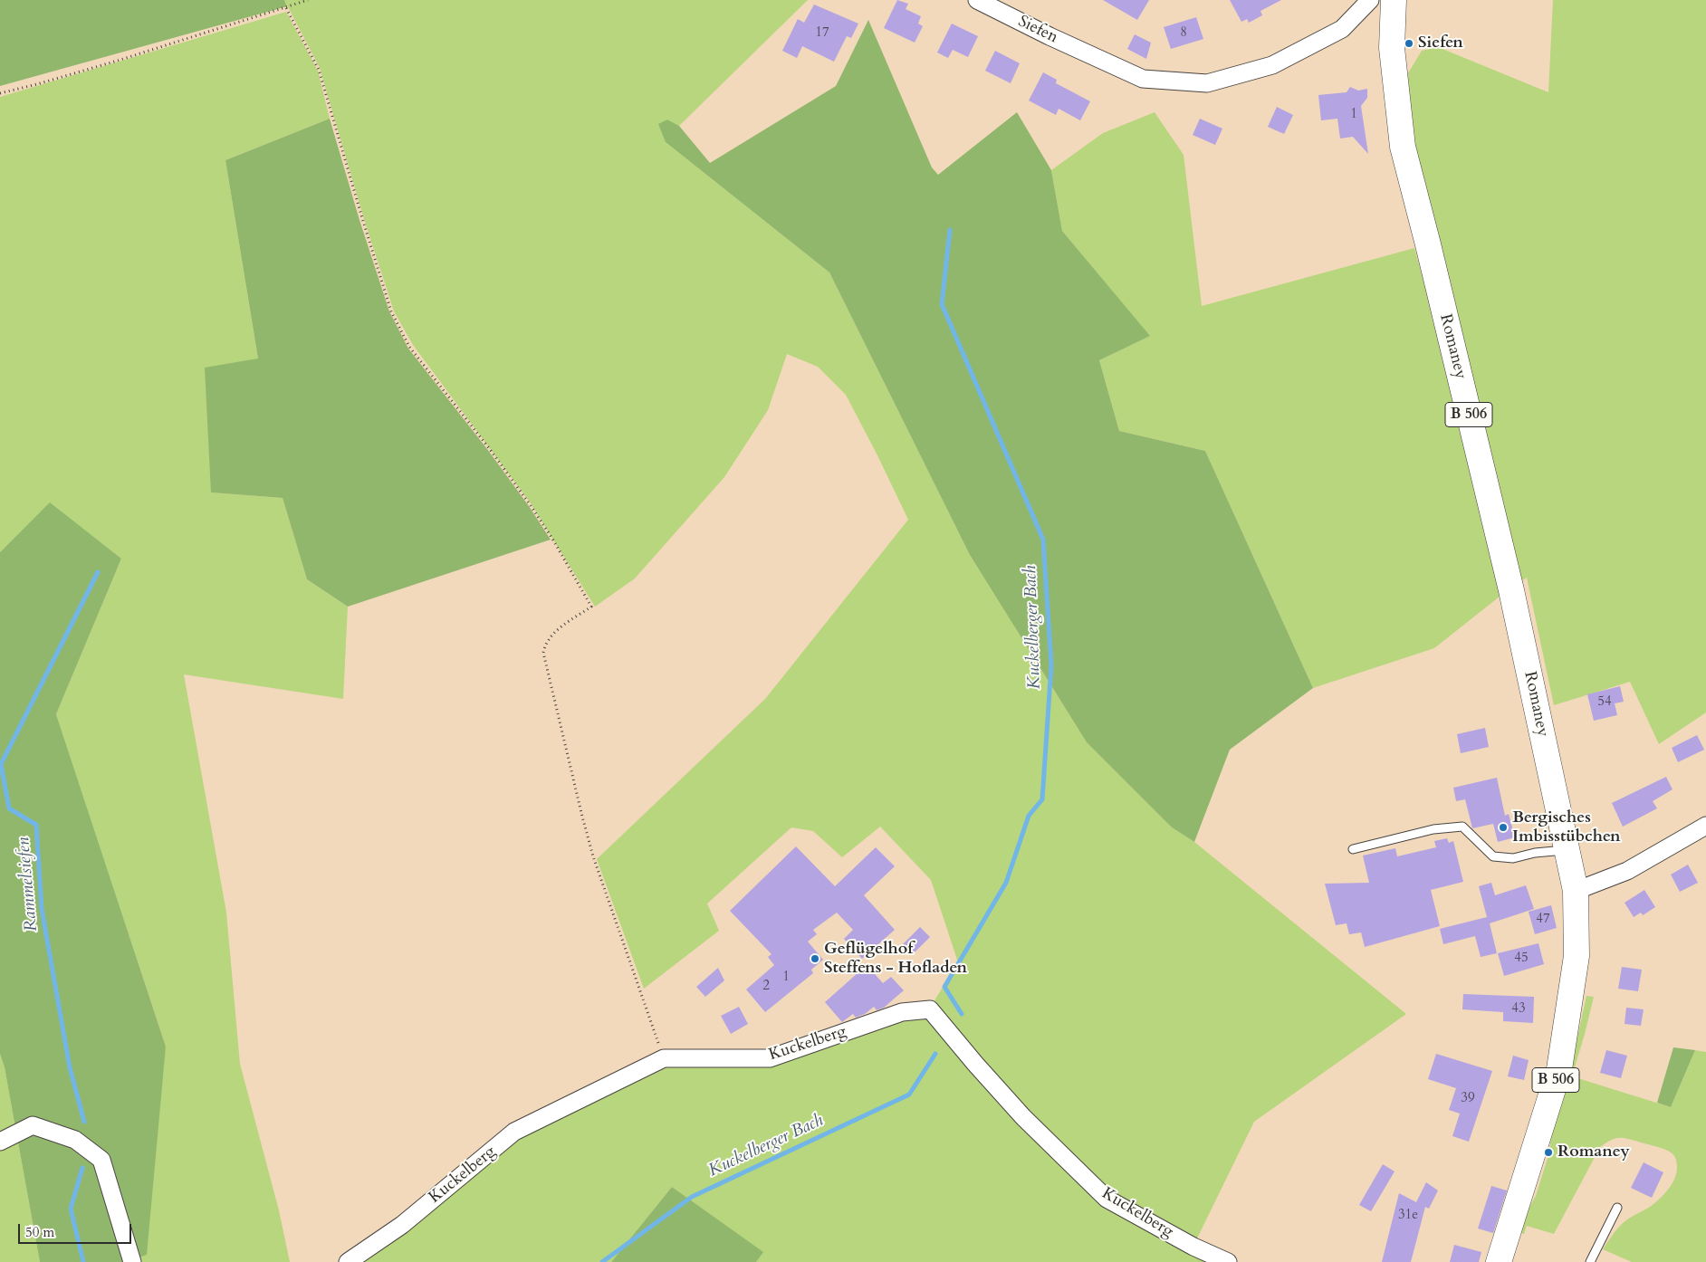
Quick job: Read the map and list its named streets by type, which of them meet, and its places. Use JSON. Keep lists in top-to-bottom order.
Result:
{
  "streets": {
    "main road": ["Romaney", "B 506"],
    "street": ["Siefen", "Kuckelberg"]
  },
  "water": ["Kuckelberger Bach", "Rammelsiefen"],
  "places": [
    "Siefen",
    "Bergisches Imbisstübchen",
    "Geflügelhof Steffens - Hofladen",
    "Romaney"
  ],
  "house_numbers": [
    "17",
    "8",
    "1",
    "54",
    "47",
    "45",
    "1",
    "2",
    "43",
    "39",
    "31e"
  ],
  "scale_bar": "50 m"
}
